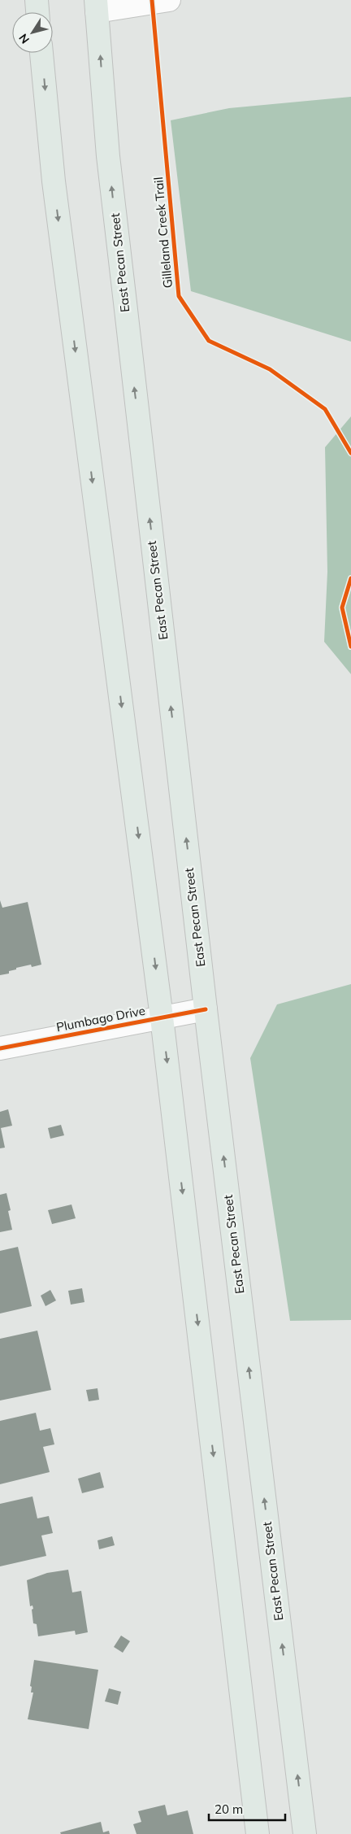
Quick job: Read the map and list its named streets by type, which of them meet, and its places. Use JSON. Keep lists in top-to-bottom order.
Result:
{
  "streets": {
    "main road": ["East Pecan Street"],
    "street": ["Plumbago Drive"],
    "cycle path": ["Gilleland Creek Trail"]
  },
  "crossings": [
    ["East Pecan Street", "Plumbago Drive"]
  ],
  "scale_bar": "20 m",
  "north": "bottom left"
}
